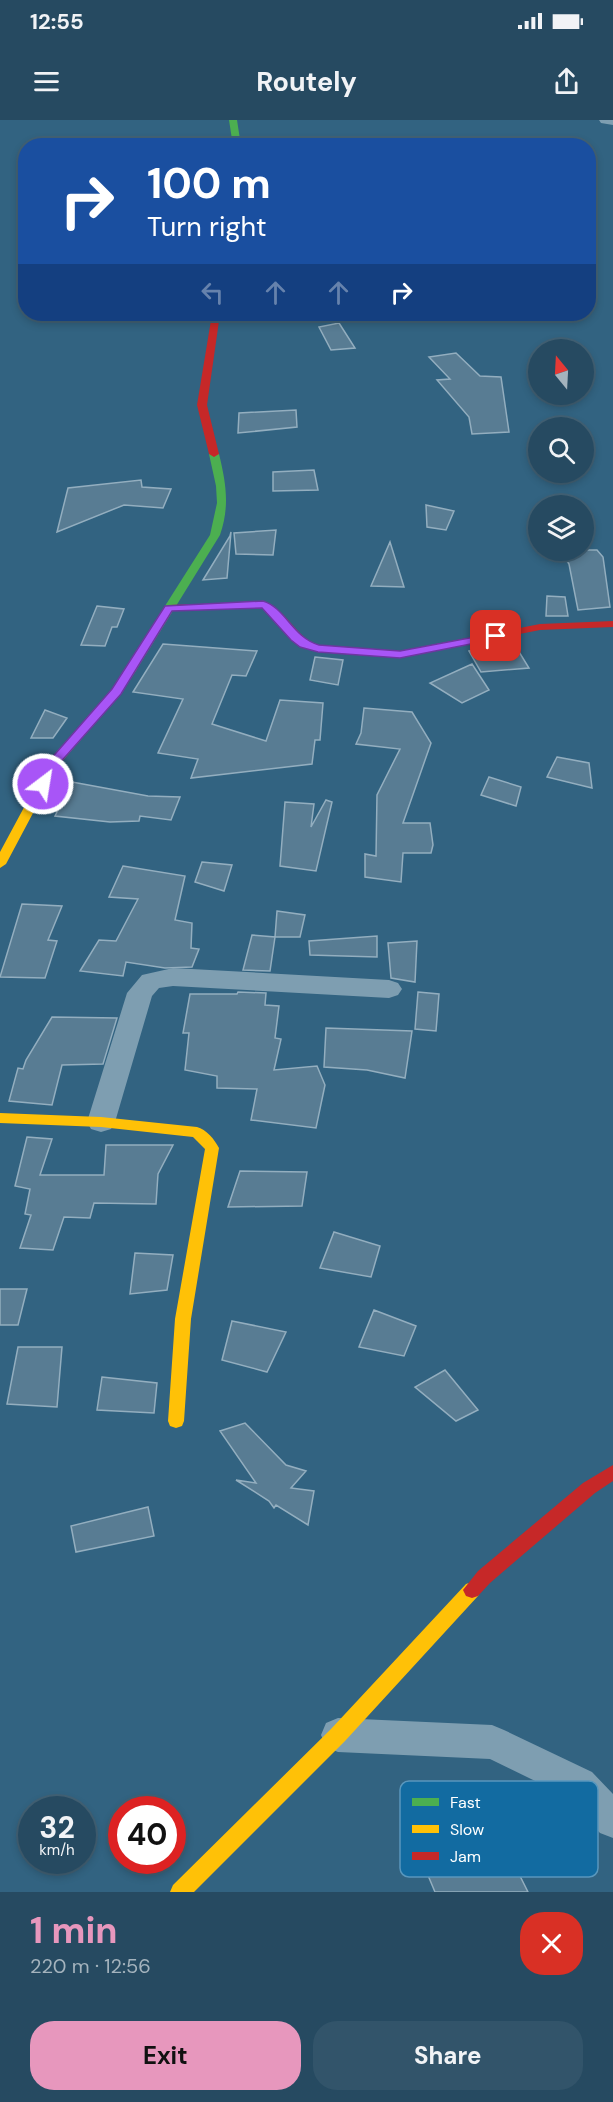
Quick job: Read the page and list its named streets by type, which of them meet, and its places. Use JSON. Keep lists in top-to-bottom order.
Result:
{
  "legend": ["Fast", "Slow", "Jam"],
  "north": "top",
  "page": {
    "status": "12:55",
    "header": "Routely",
    "turn": ["100 m", "Turn right"],
    "speed": "32 km/h",
    "limit": "40",
    "heading": ["1 min", "220 m · 12:56"],
    "buttons": ["Exit", "Share"]
  }
}
